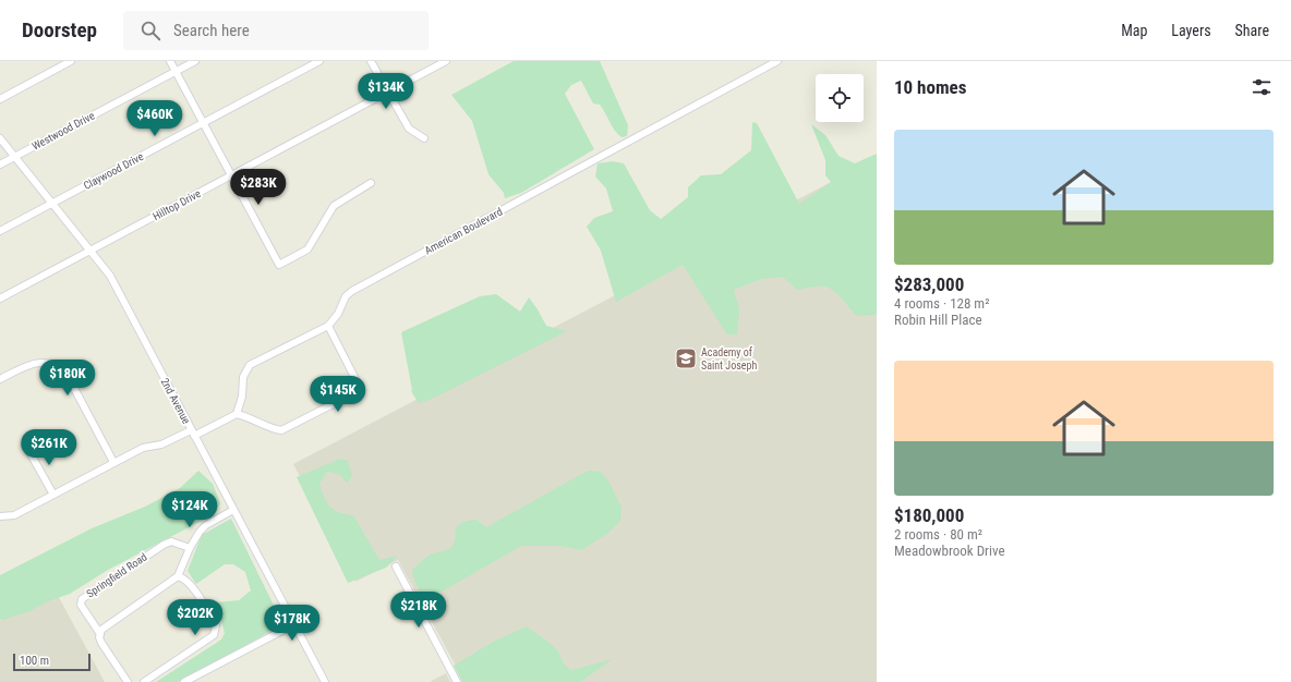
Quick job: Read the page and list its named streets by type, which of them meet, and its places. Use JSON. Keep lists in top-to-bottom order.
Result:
{
  "streets": {
    "street": [
      "Westwood Drive",
      "Claywood Drive",
      "Hilltop Drive",
      "American Boulevard",
      "2nd Avenue",
      "Springfield Road"
    ]
  },
  "crossings": [
    ["Westwood Drive", "2nd Avenue"],
    ["Claywood Drive", "2nd Avenue"],
    ["Hilltop Drive", "2nd Avenue"]
  ],
  "places": {
    "school or university": ["Academy of Saint Joseph"]
  },
  "scale_bar": "100 m",
  "page": {
    "header": "Doorstep",
    "search": "Search here",
    "nav": ["Map", "Layers", "Share"],
    "heading": "10 homes",
    "price": [
      "$134K",
      "$460K",
      "$283K",
      "$180K",
      "$145K",
      "$261K",
      "$124K",
      "$218K",
      "$202K",
      "$178K"
    ],
    "list": [
      {
        "name": "$283,000",
        "note": "4 rooms · 128 m² · Robin Hill Place"
      },
      {
        "name": "$180,000",
        "note": "2 rooms · 80 m² · Meadowbrook Drive"
      }
    ],
    "scale": "100 m"
  }
}
